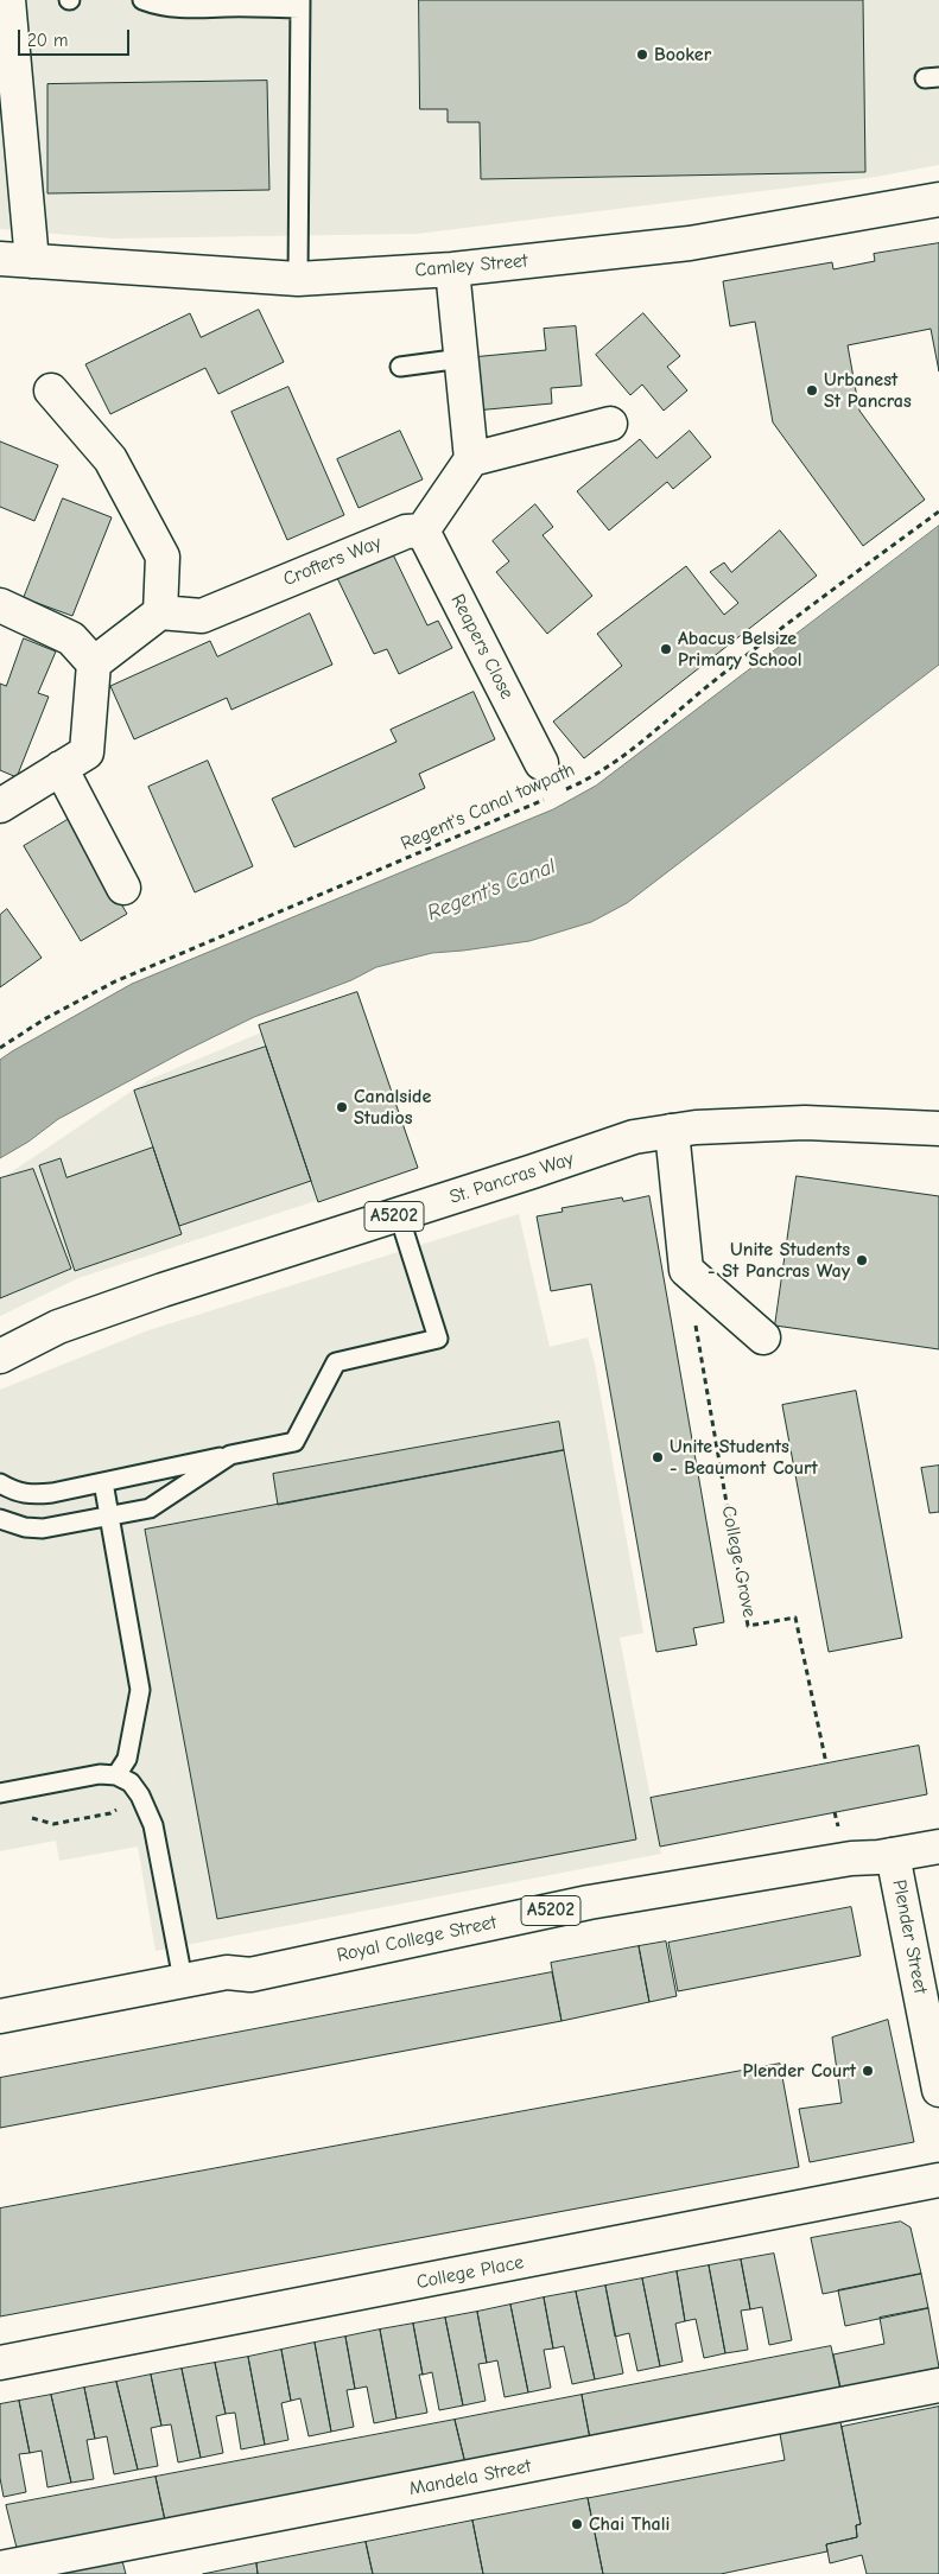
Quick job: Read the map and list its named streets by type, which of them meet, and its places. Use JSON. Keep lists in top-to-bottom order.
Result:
{
  "streets": {
    "street": [
      "Camley Street",
      "Crofters Way",
      "Reapers Close",
      "St. Pancras Way",
      "A5202",
      "Plender Street",
      "Royal College Street",
      "College Place",
      "Mandela Street"
    ],
    "path": ["Regent's Canal towpath", "College Grove"]
  },
  "crossings": [
    ["Crofters Way", "Reapers Close"],
    ["Plender Street", "Royal College Street"]
  ],
  "water": ["Regent's Canal"],
  "places": [
    "Booker",
    "Urbanest St Pancras",
    "Abacus Belsize Primary School",
    "Canalside Studios",
    "Unite Students - St Pancras Way",
    "Unite Students - Beaumont Court",
    "Plender Court",
    "Chai Thali"
  ],
  "scale_bar": "20 m"
}
